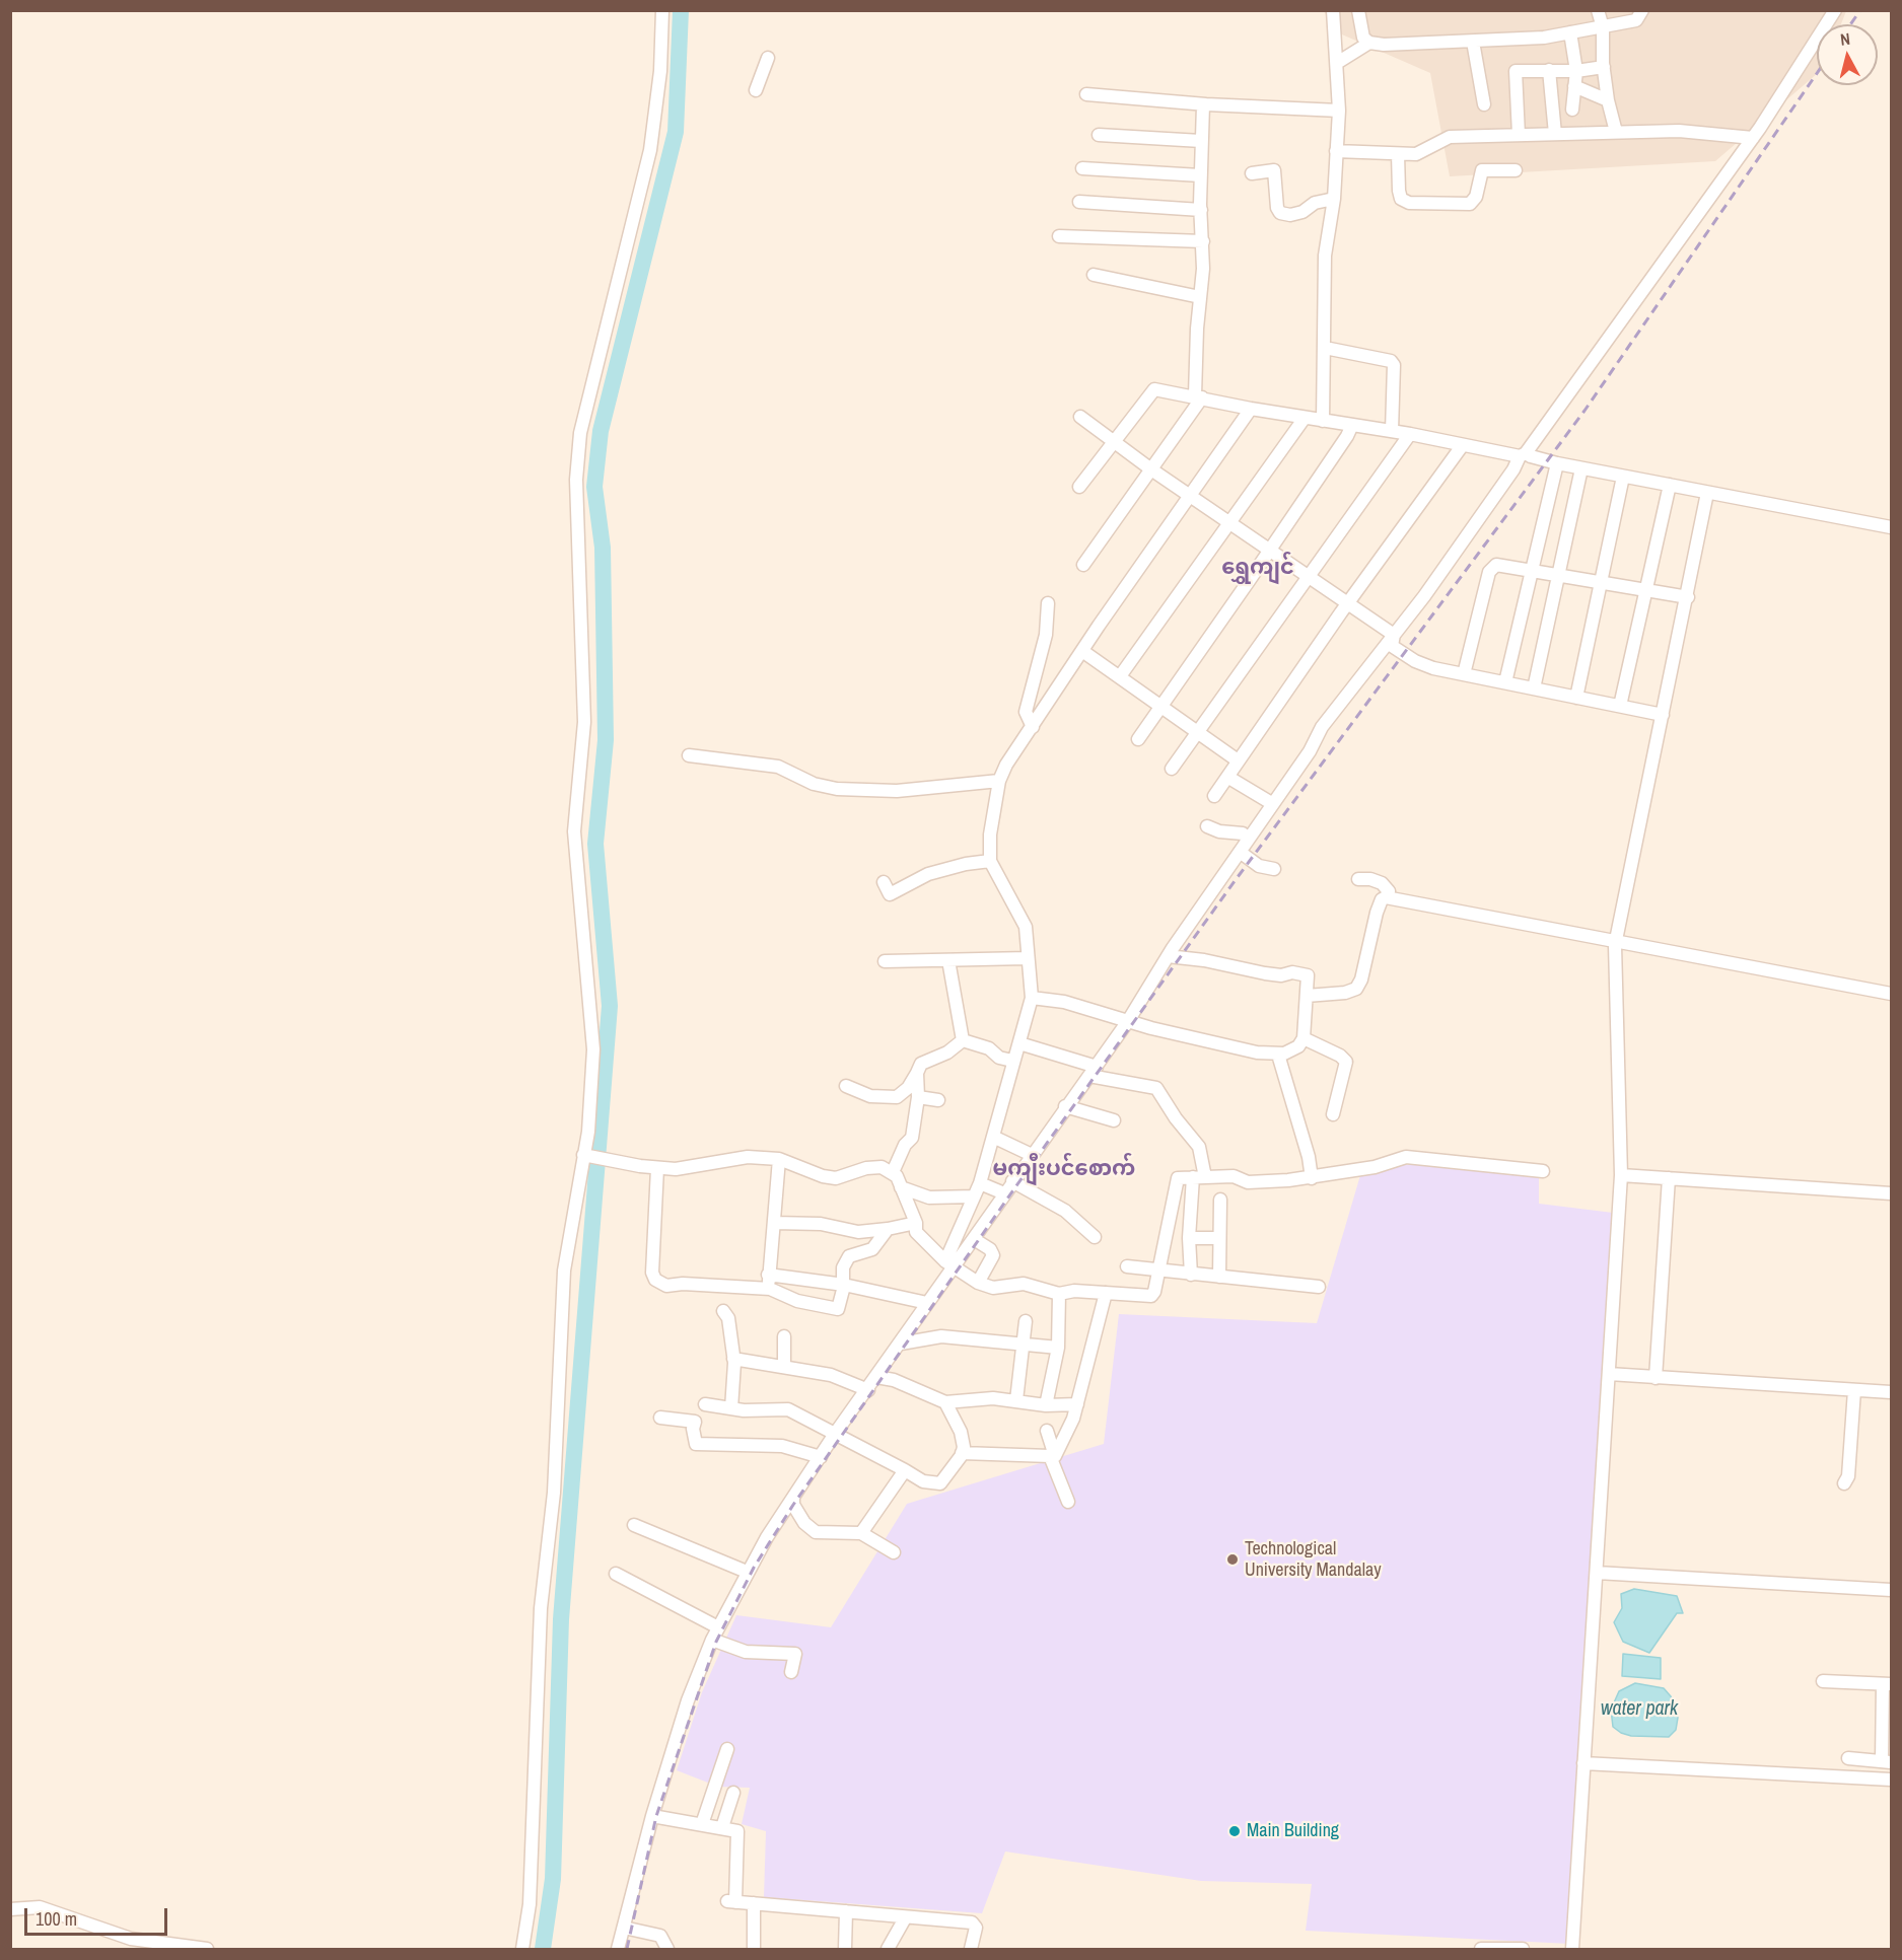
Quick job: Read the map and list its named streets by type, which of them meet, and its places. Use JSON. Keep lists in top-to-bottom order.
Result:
{
  "districts": ["ရွှေကျင်", "မကျီးပင်စောက်"],
  "water": ["water park"],
  "places": ["Technological University Mandalay", "Main Building"],
  "scale_bar": "100 m",
  "north": "top"
}
